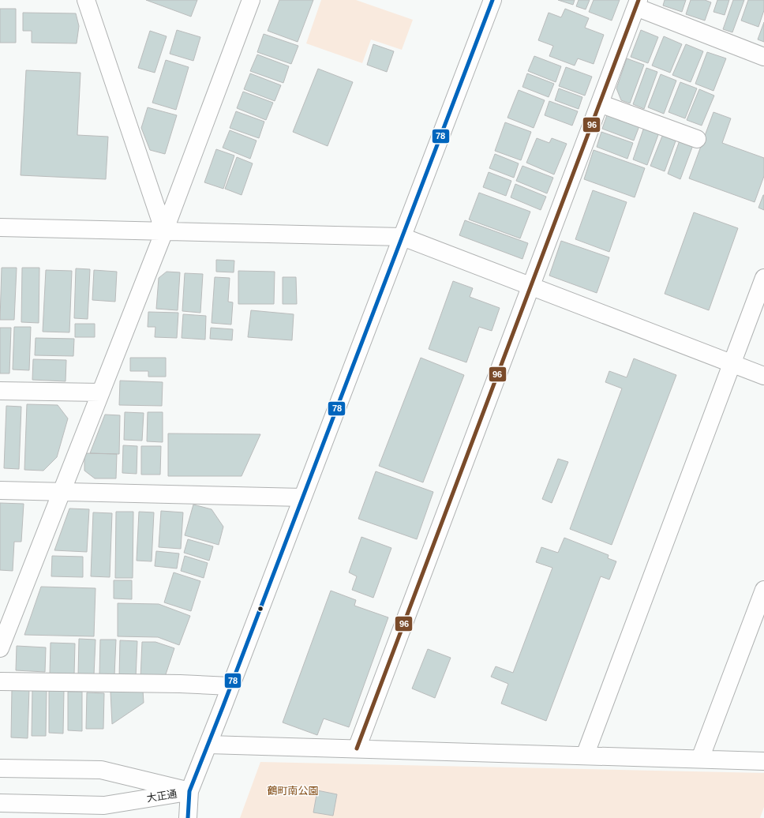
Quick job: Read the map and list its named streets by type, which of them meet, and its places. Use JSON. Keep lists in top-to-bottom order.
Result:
{
  "streets": {
    "street": ["大正通"]
  },
  "parks": ["鶴町南公園"],
  "lines": ["transit line 78", "transit line 96"]
}
